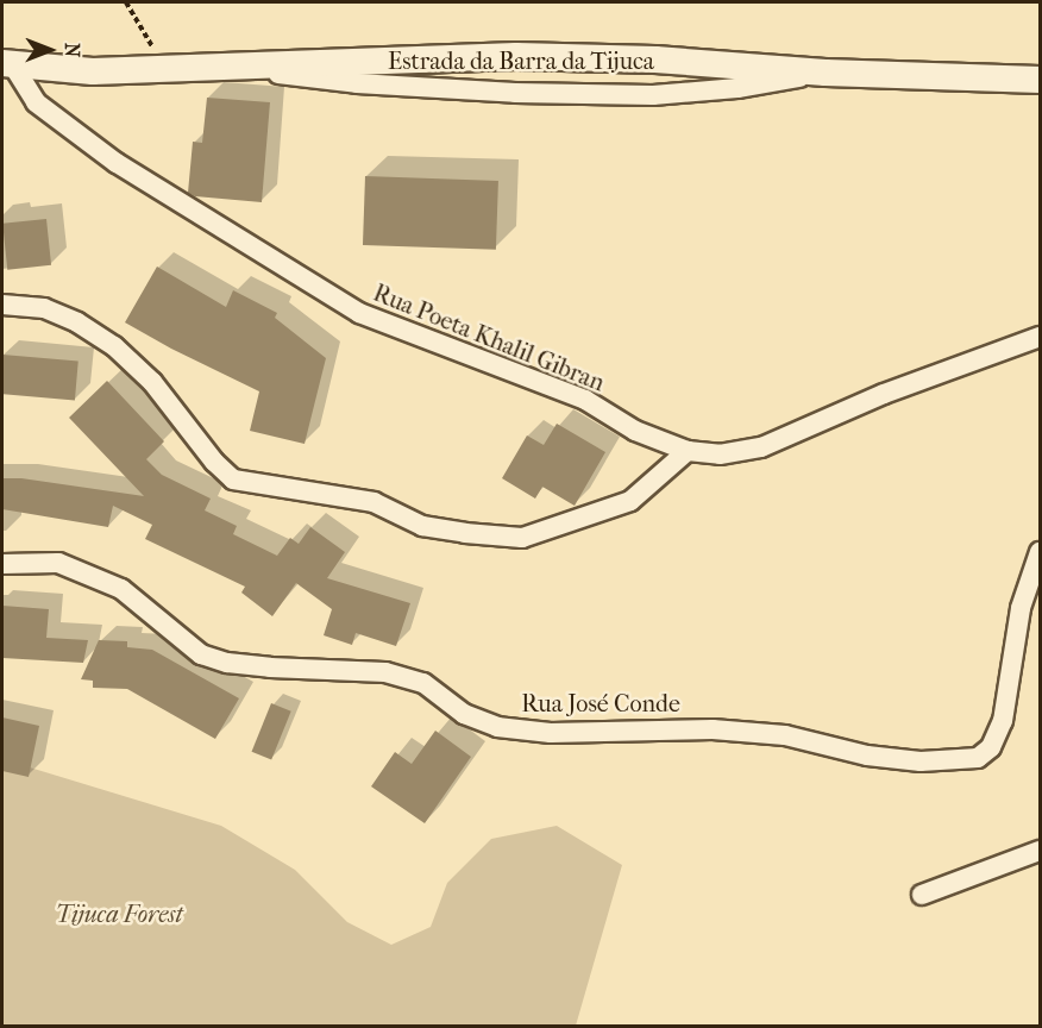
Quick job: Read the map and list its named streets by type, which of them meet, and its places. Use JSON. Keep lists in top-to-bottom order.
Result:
{
  "streets": {
    "main road": ["Estrada da Barra da Tijuca"],
    "street": ["Rua Poeta Khalil Gibran", "Rua José Conde"]
  },
  "crossings": [
    ["Estrada da Barra da Tijuca", "Rua Poeta Khalil Gibran"]
  ],
  "parks": ["Tijuca Forest"],
  "north": "right"
}
